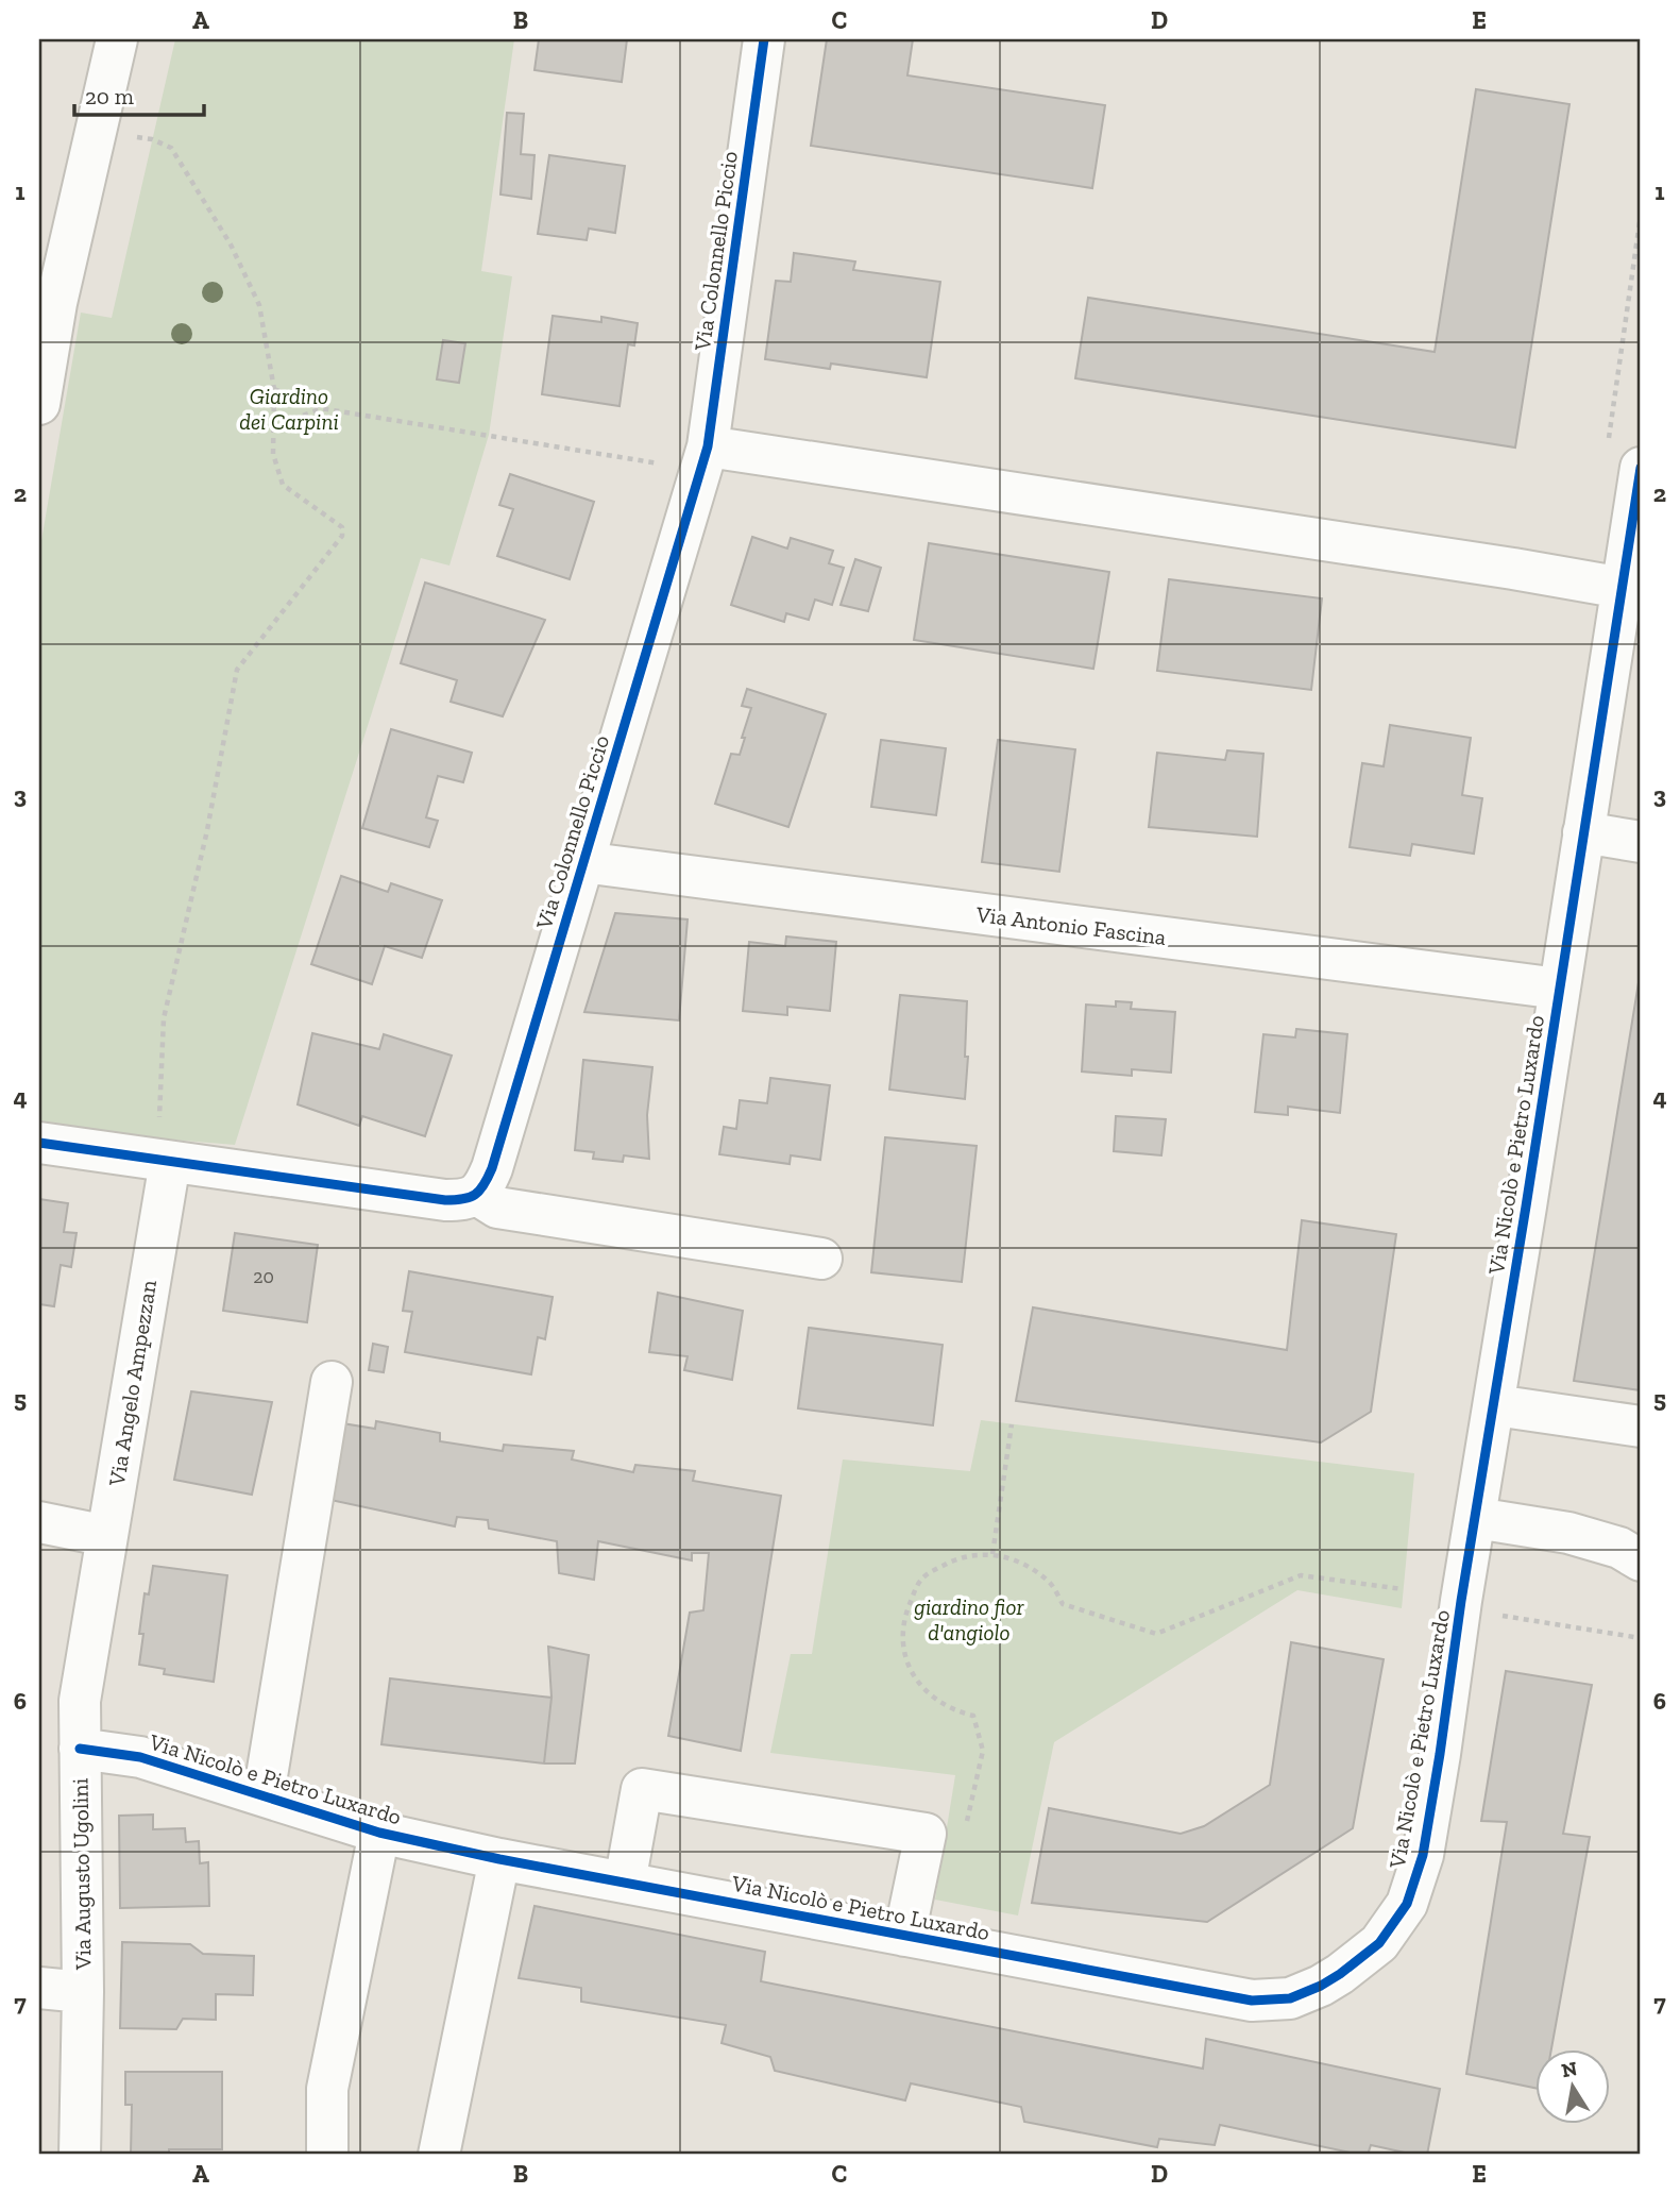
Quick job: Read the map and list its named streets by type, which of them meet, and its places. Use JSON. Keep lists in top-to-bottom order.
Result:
{
  "streets": {
    "street": [
      "Via Colonnello Piccio",
      "Via Antonio Fascina",
      "Via Nicolò e Pietro Luxardo",
      "Via Angelo Ampezzan",
      "Via Augusto Ugolini"
    ]
  },
  "crossings": [
    ["Via Colonnello Piccio", "Via Antonio Fascina"],
    ["Via Antonio Fascina", "Via Nicolò e Pietro Luxardo"],
    ["Via Nicolò e Pietro Luxardo", "Via Augusto Ugolini"],
    ["Via Angelo Ampezzan", "Via Augusto Ugolini"]
  ],
  "parks": ["Giardino dei Carpini", "giardino fior d'angiolo"],
  "house_numbers": ["20"],
  "scale_bar": "20 m",
  "north": "top",
  "grid": {
    "columns": [
      "A",
      "B",
      "C",
      "D",
      "E"
    ],
    "rows": [
      "1",
      "2",
      "3",
      "4",
      "5",
      "6",
      "7"
    ]
  }
}
